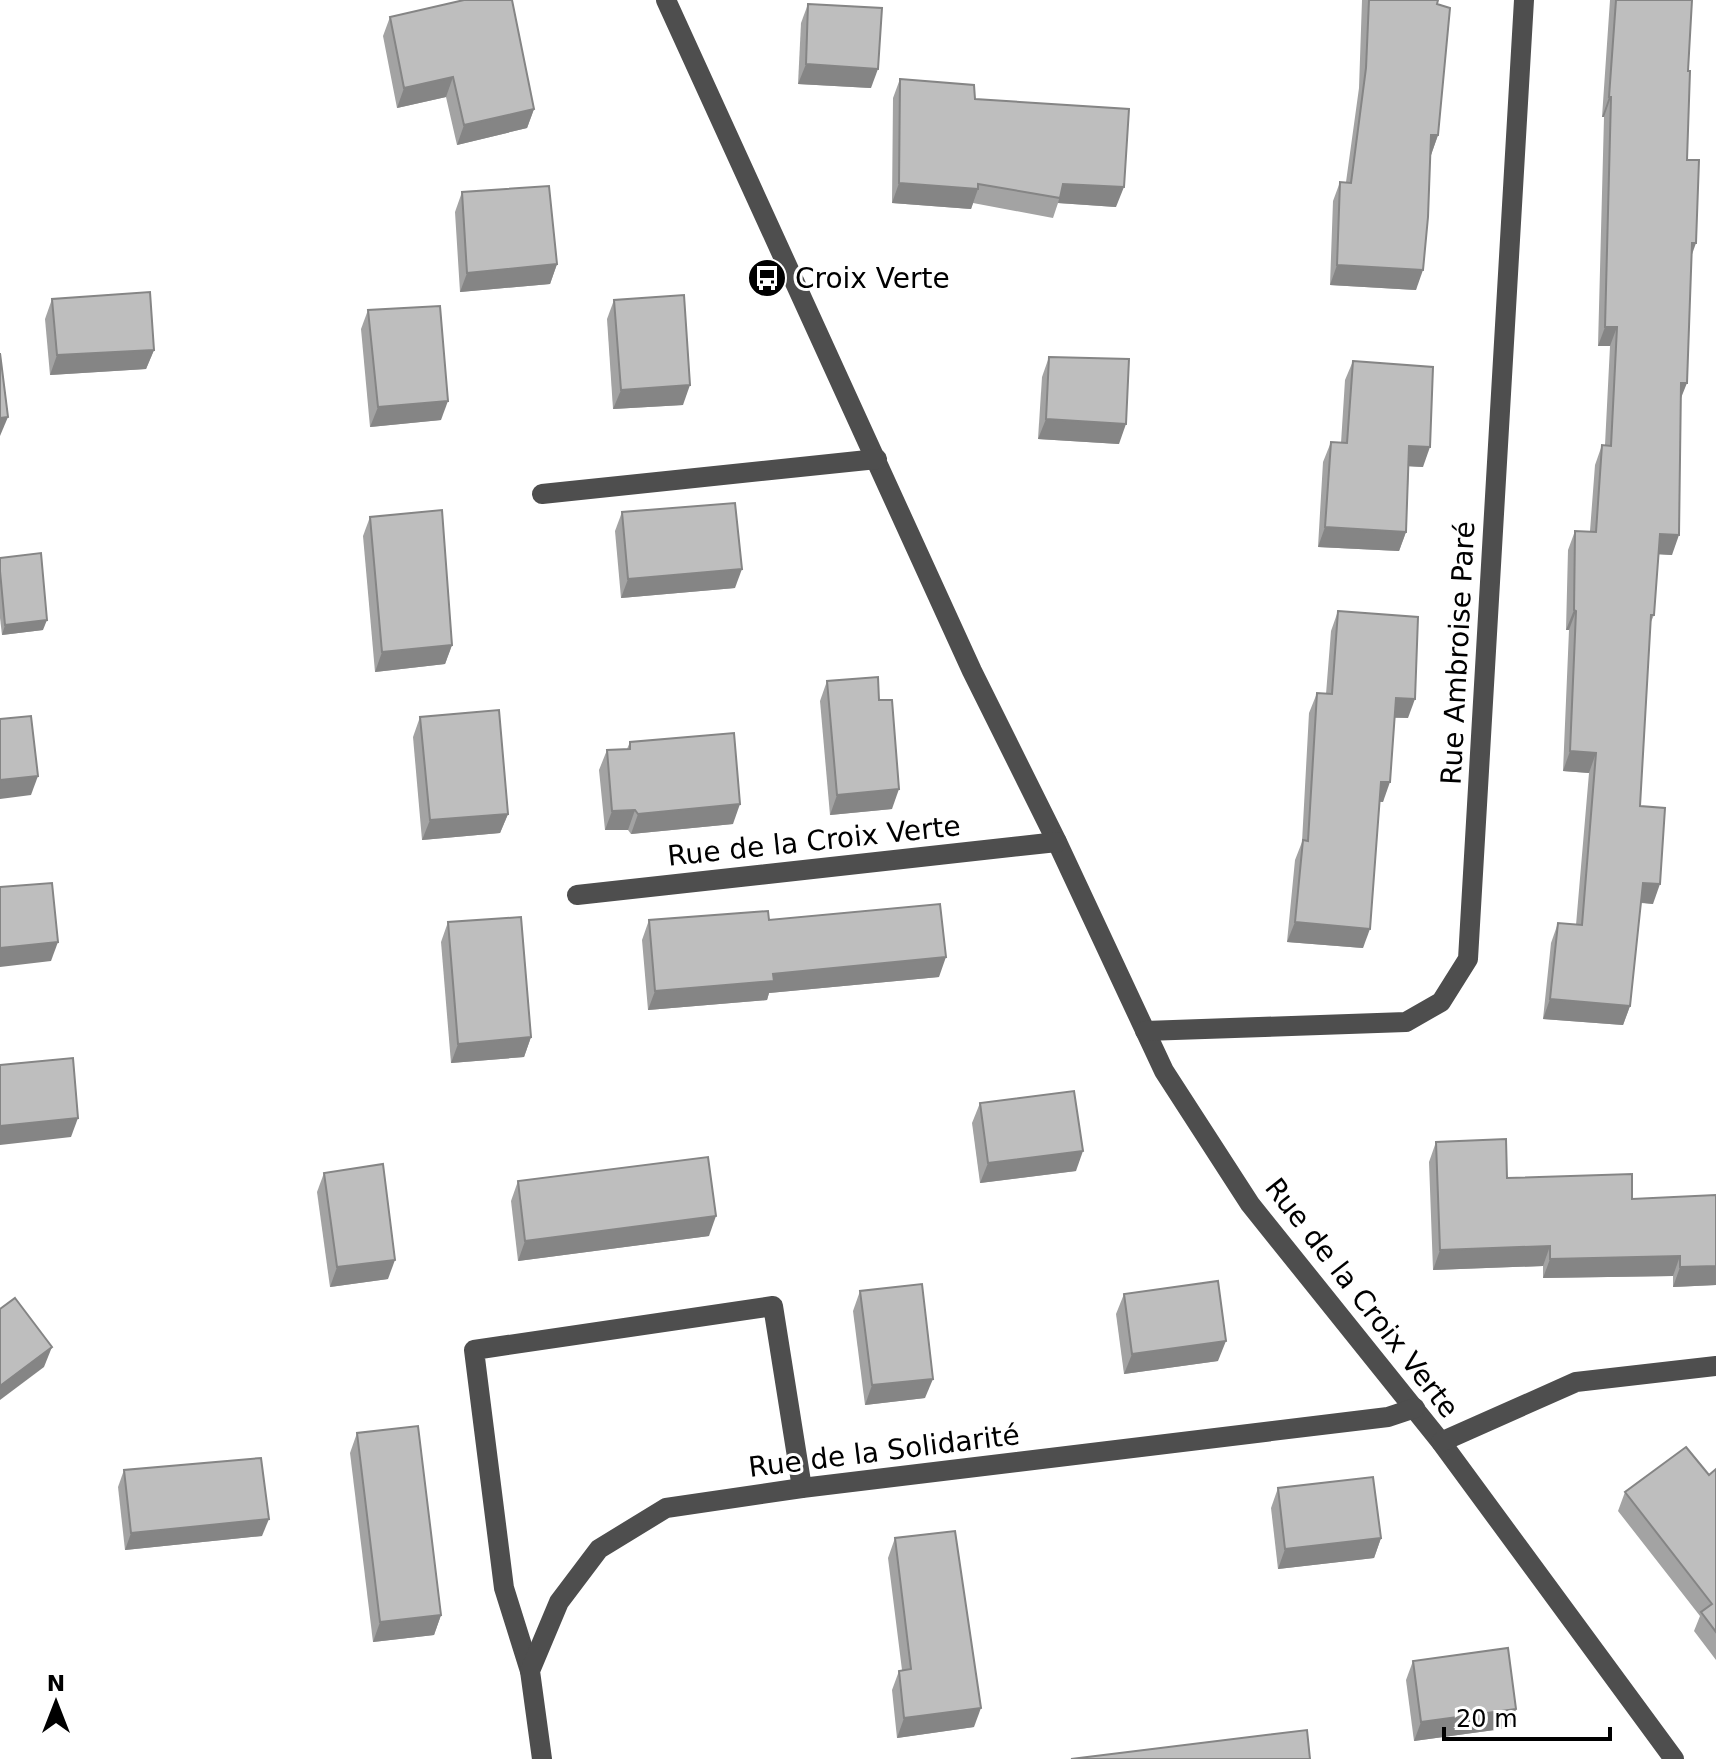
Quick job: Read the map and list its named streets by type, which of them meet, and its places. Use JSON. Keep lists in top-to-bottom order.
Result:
{
  "streets": {
    "street": ["Rue Ambroise Paré", "Rue de la Croix Verte", "Rue de la Solidarité"]
  },
  "crossings": [
    ["Rue Ambroise Paré", "Rue de la Croix Verte"],
    ["Rue de la Croix Verte", "Rue de la Solidarité"]
  ],
  "places": {
    "bus stop": ["Croix Verte"]
  },
  "scale_bar": "20 m",
  "north": "top"
}
